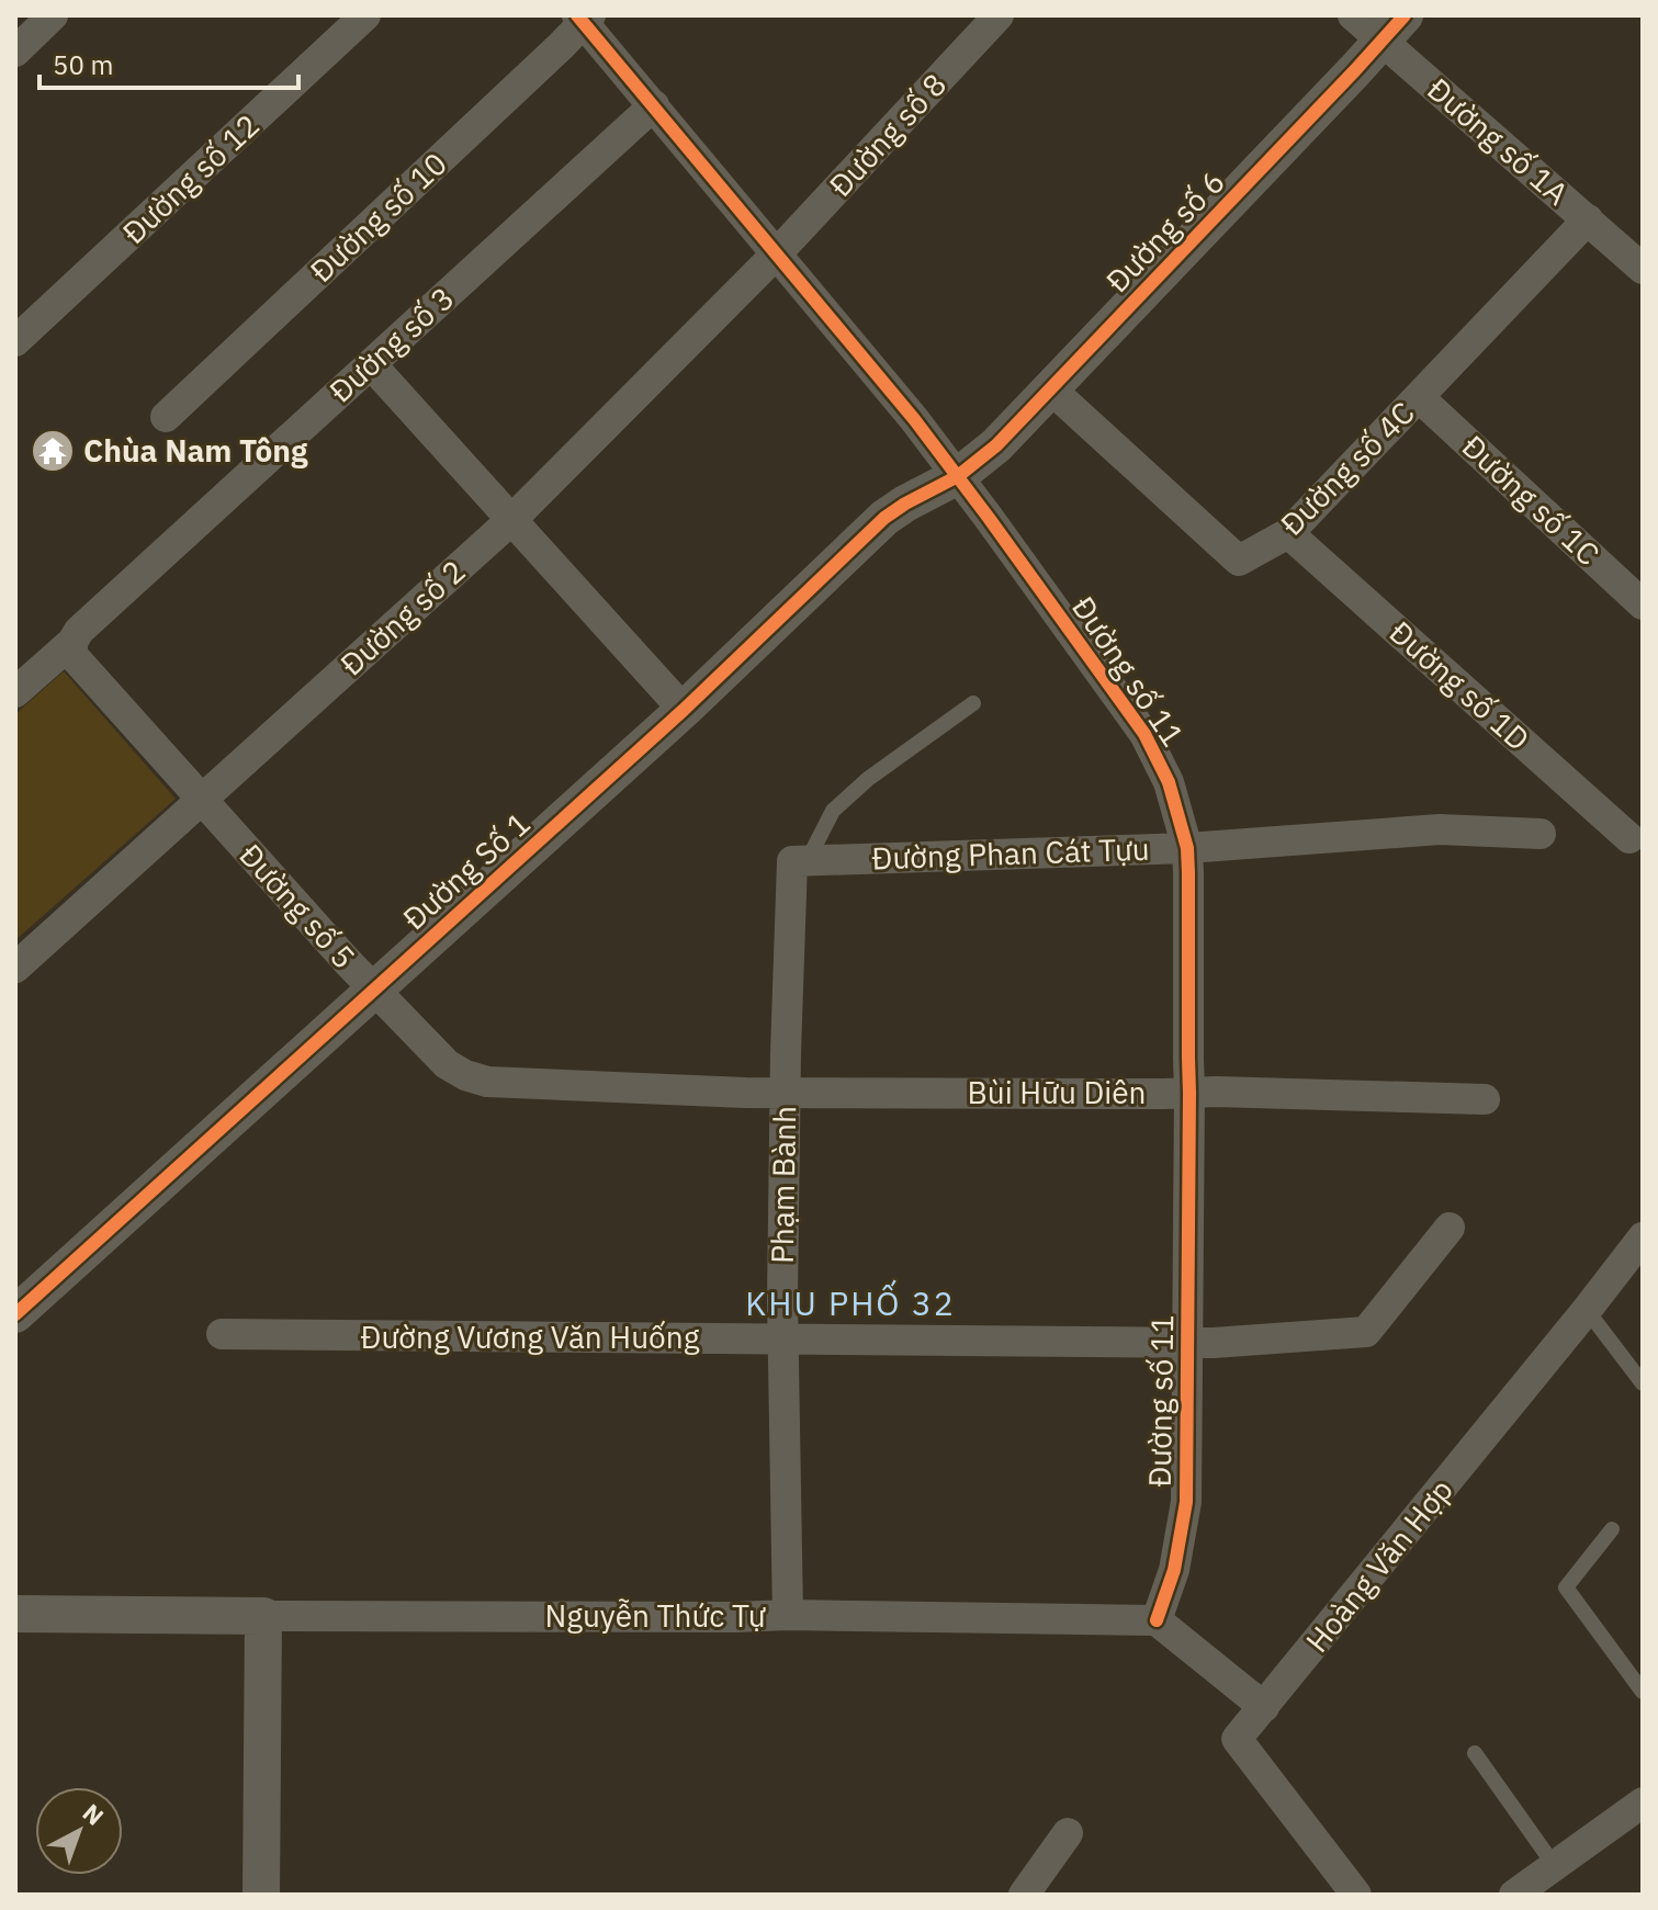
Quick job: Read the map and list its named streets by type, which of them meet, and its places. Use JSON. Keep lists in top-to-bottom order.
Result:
{
  "streets": {
    "street": [
      "Đường số 8",
      "Đường số 1A",
      "Đường số 12",
      "Đường số 10",
      "Đường số 6",
      "Đường số 3",
      "Đường số 4C",
      "Đường số 1C",
      "Đường số 2",
      "Đường số 11",
      "Đường số 1D",
      "Đường Phan Cát Tựu",
      "Đường Số 1",
      "Đường số 5",
      "Bùi Hữu Diên",
      "Phạm Bành",
      "Đường Vương Văn Huống",
      "Hoàng Văn Hợp",
      "Nguyễn Thức Tự"
    ]
  },
  "crossings": [
    ["Đường số 8", "Đường số 2"],
    ["Đường số 8", "Đường số 11"],
    ["Đường số 1A", "Đường số 6"],
    ["Đường số 1A", "Đường số 4C"],
    ["Đường số 10", "Đường số 11"],
    ["Đường số 6", "Đường số 4C"],
    ["Đường số 6", "Đường số 11"],
    ["Đường số 6", "Đường Số 1"],
    ["Đường số 3", "Đường số 11"],
    ["Đường số 3", "Đường số 5"],
    ["Đường số 4C", "Đường số 1C"],
    ["Đường số 4C", "Đường số 1D"],
    ["Đường số 2", "Đường số 11"],
    ["Đường số 2", "Đường số 5"],
    ["Đường số 11", "Đường Phan Cát Tựu"],
    ["Đường số 11", "Đường Số 1"],
    ["Đường số 11", "Bùi Hữu Diên"],
    ["Đường số 11", "Đường Vương Văn Huống"],
    ["Đường số 11", "Nguyễn Thức Tự"],
    ["Đường Phan Cát Tựu", "Phạm Bành"],
    ["Đường Số 1", "Đường số 5"],
    ["Đường số 5", "Bùi Hữu Diên"],
    ["Đường số 5", "Phạm Bành"],
    ["Bùi Hữu Diên", "Phạm Bành"],
    ["Phạm Bành", "Đường Vương Văn Huống"],
    ["Phạm Bành", "Nguyễn Thức Tự"]
  ],
  "districts": ["KHU PHỐ 32"],
  "places": {
    "temple": ["Chùa Nam Tông"]
  },
  "scale_bar": "50 m",
  "north": "top right"
}
